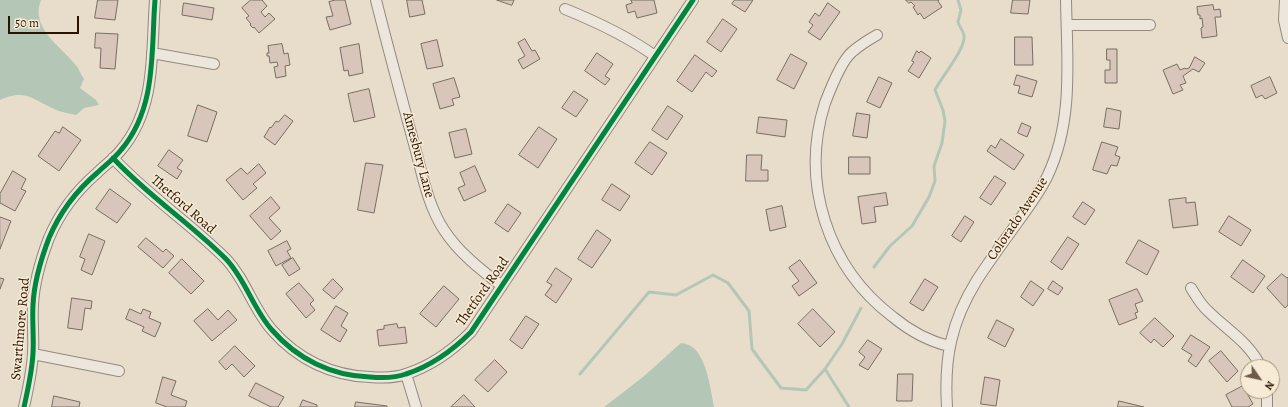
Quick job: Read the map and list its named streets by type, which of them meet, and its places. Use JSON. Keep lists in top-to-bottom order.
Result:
{
  "streets": {
    "street": [
      "Amesbury Lane",
      "Thetford Road",
      "Colorado Avenue",
      "Swarthmore Road"
    ]
  },
  "crossings": [
    ["Amesbury Lane", "Thetford Road"],
    ["Thetford Road", "Swarthmore Road"]
  ],
  "scale_bar": "50 m",
  "north": "bottom right"
}
